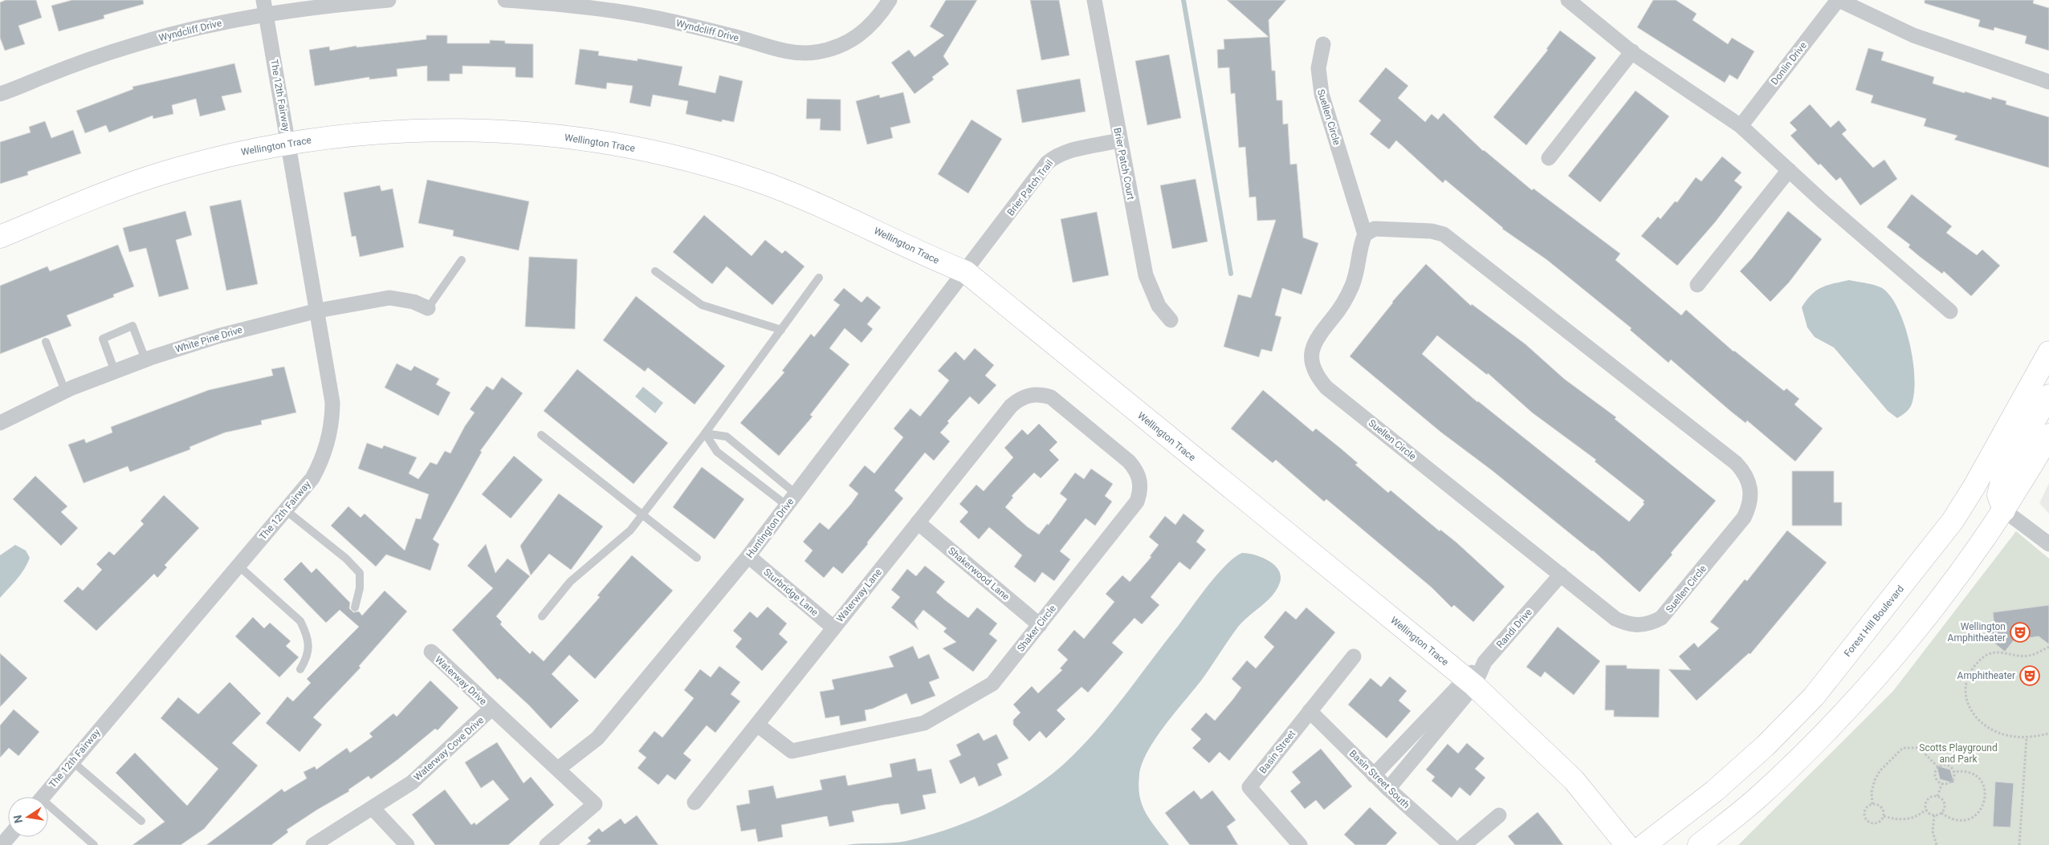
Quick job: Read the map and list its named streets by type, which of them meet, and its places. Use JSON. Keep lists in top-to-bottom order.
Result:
{
  "streets": {
    "street": [
      "Wyndcliff Drive",
      "Donlin Drive",
      "The 12th Fairway",
      "Suellen Circle",
      "Wellington Trace",
      "Brier Patch Court",
      "Brier Patch Trail",
      "White Pine Drive",
      "Huntington Drive",
      "Shakerwood Lane",
      "Sturbridge Lane",
      "Waterway Lane",
      "Forest Hill Boulevard",
      "Shaker Circle",
      "Randi Drive",
      "Waterway Drive",
      "Waterway Cove Drive",
      "Basin Street",
      "Basin Street South"
    ]
  },
  "crossings": [
    ["Wyndcliff Drive", "The 12th Fairway"],
    ["The 12th Fairway", "Wellington Trace"],
    ["The 12th Fairway", "White Pine Drive"],
    ["Suellen Circle", "Randi Drive"],
    ["Wellington Trace", "Brier Patch Trail"],
    ["Wellington Trace", "Huntington Drive"],
    ["Wellington Trace", "Randi Drive"],
    ["Brier Patch Court", "Brier Patch Trail"],
    ["Brier Patch Trail", "Huntington Drive"],
    ["Huntington Drive", "Sturbridge Lane"],
    ["Huntington Drive", "Waterway Cove Drive"],
    ["Shakerwood Lane", "Waterway Lane"],
    ["Shakerwood Lane", "Shaker Circle"],
    ["Sturbridge Lane", "Waterway Lane"],
    ["Waterway Lane", "Shaker Circle"],
    ["Waterway Drive", "Waterway Cove Drive"],
    ["Basin Street", "Basin Street South"]
  ],
  "parks": ["Scotts Playground and Park"],
  "places": {
    "theatre": ["Wellington Amphitheater", "Amphitheater"]
  },
  "north": "left"
}
